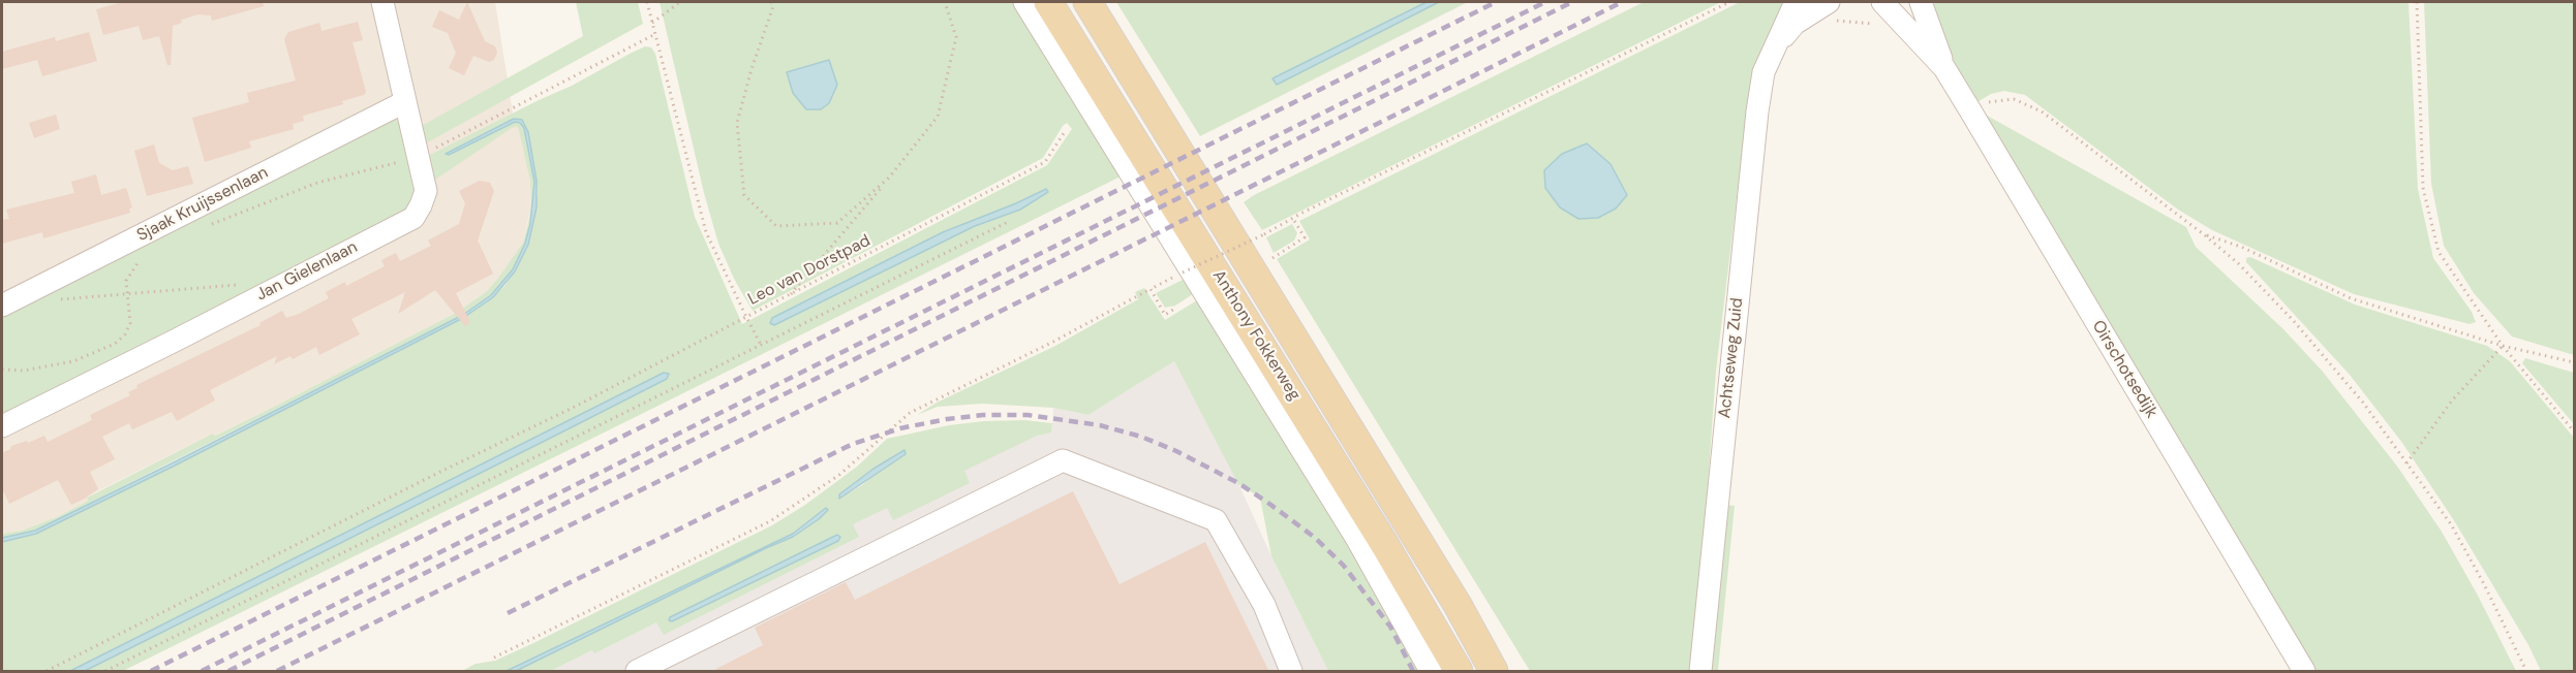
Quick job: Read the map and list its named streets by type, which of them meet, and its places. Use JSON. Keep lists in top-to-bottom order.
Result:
{
  "streets": {
    "main road": ["Anthony Fokkerweg"],
    "street": [
      "Sjaak Kruijssenlaan",
      "Jan Gielenlaan",
      "Achtseweg Zuid",
      "Oirschotsedijk"
    ],
    "path": ["Leo van Dorstpad"]
  },
  "crossings": [
    ["Sjaak Kruijssenlaan", "Jan Gielenlaan"]
  ]
}
